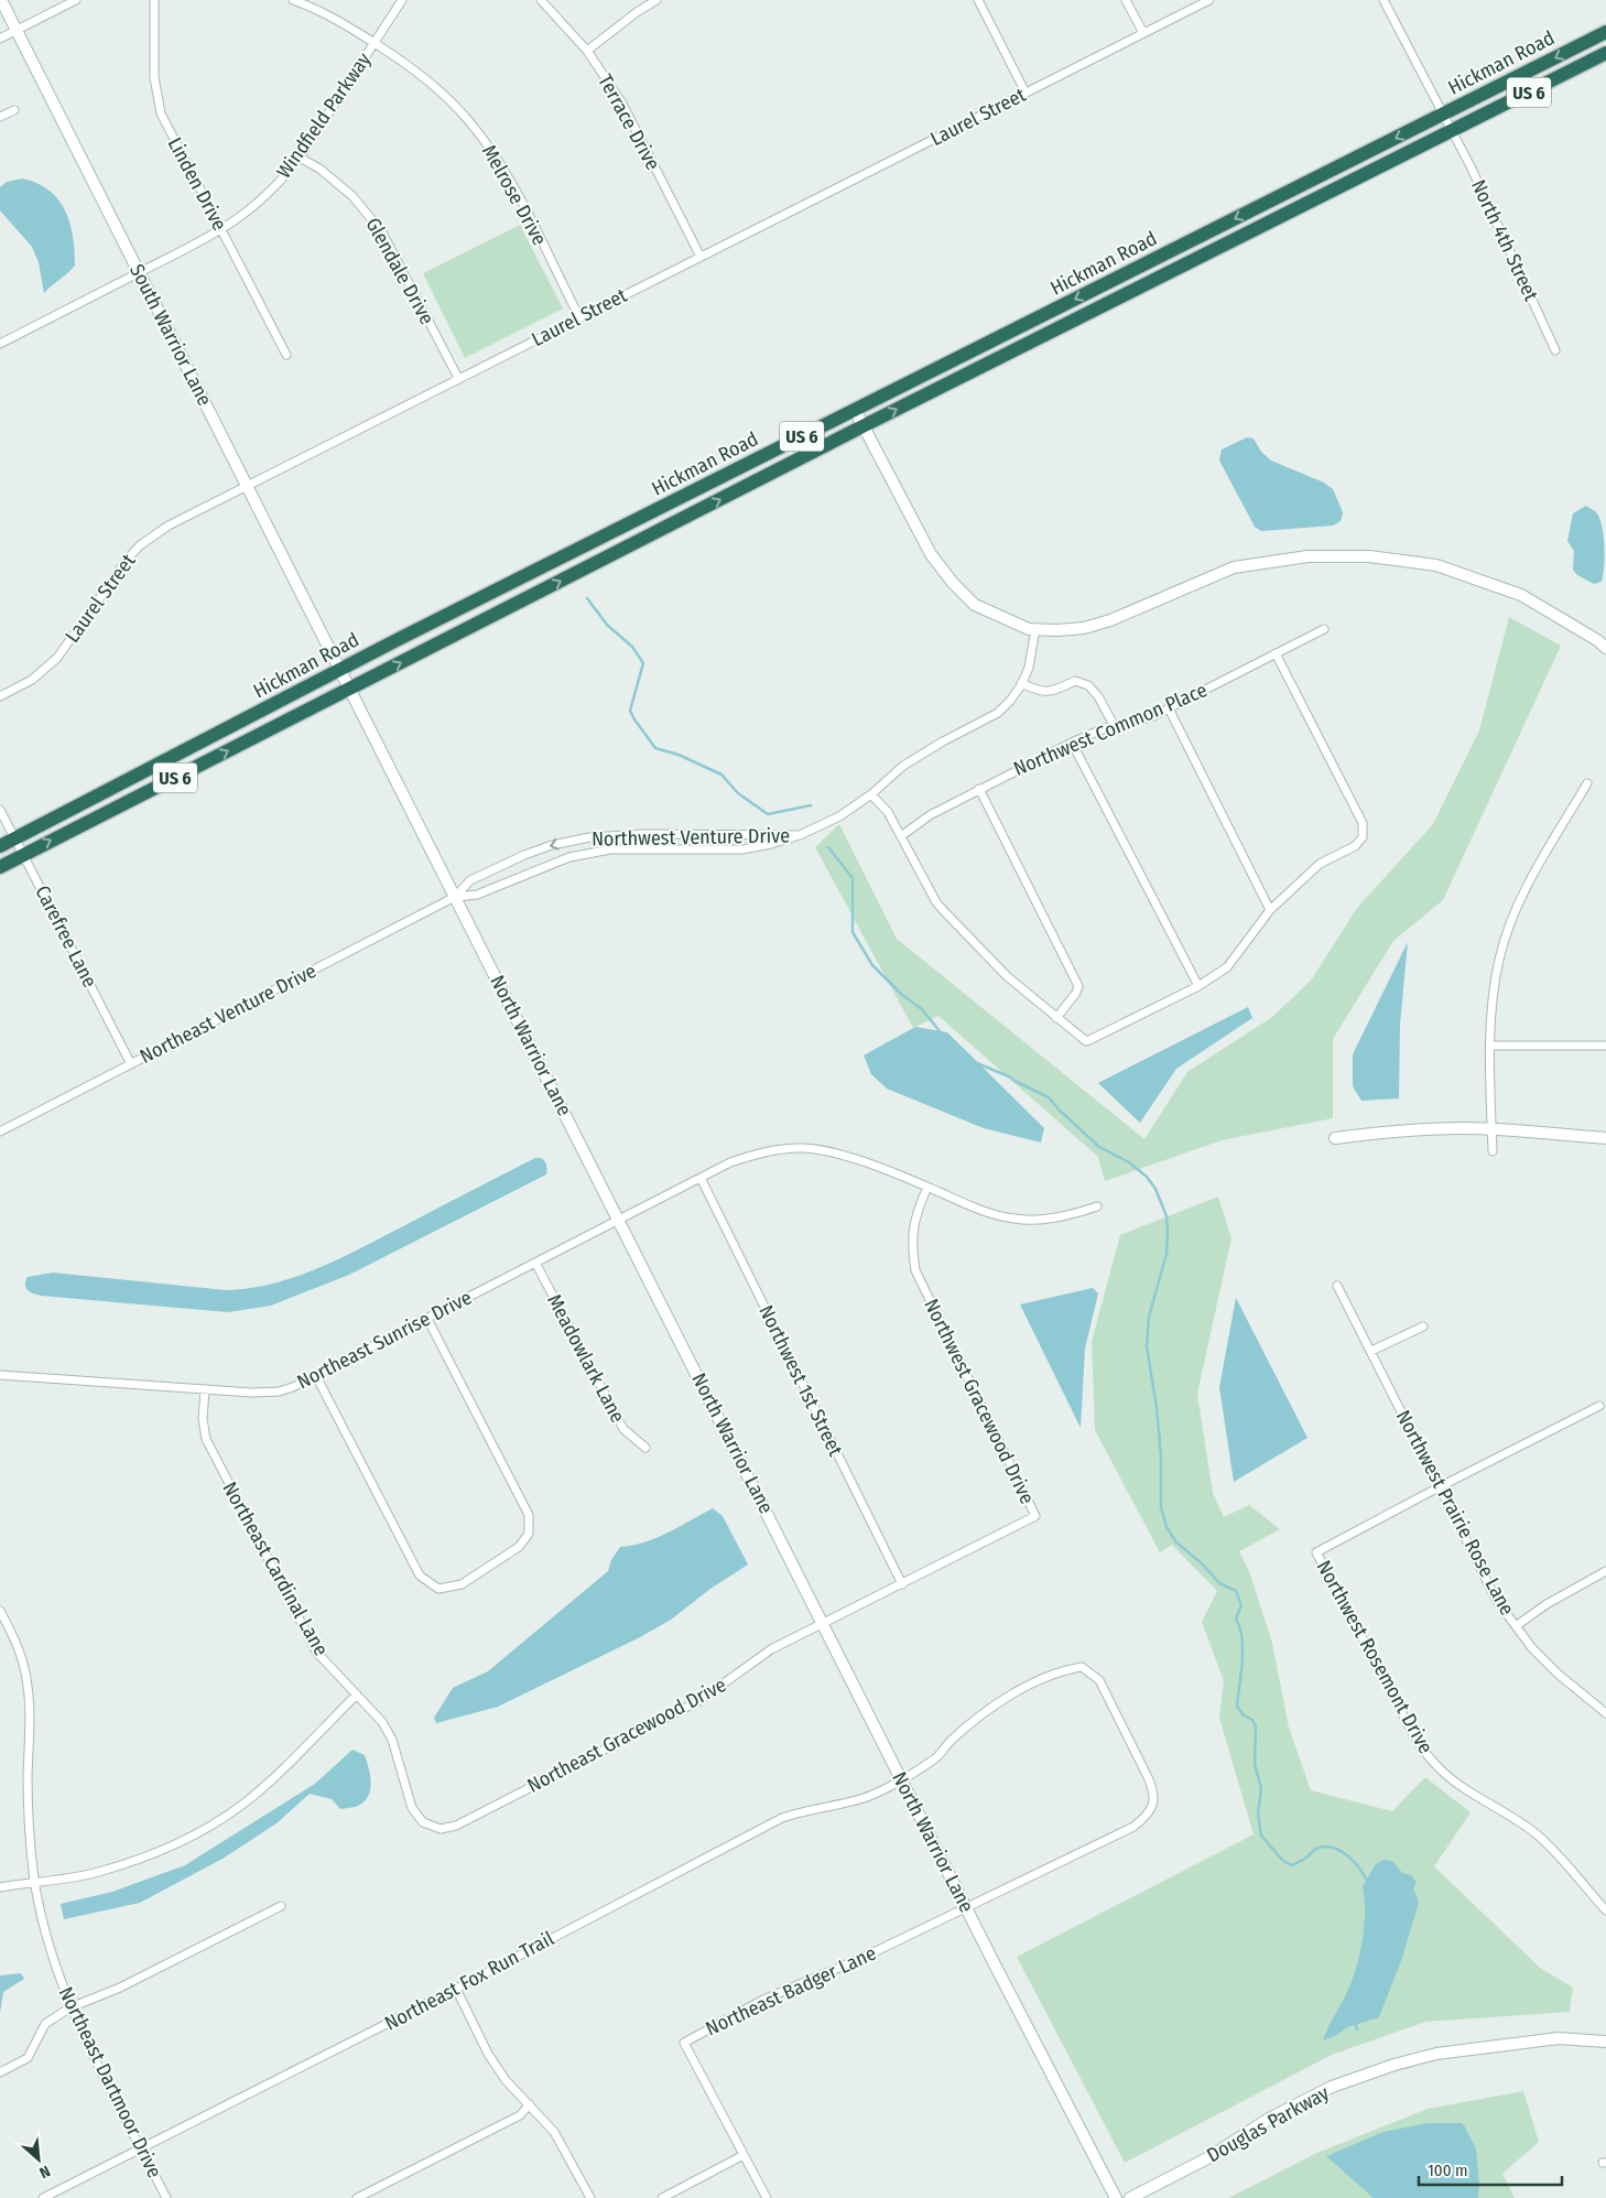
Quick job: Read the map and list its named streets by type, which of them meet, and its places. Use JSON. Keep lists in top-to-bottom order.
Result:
{
  "streets": {
    "highway": ["Hickman Road", "US 6"],
    "street": [
      "Windfield Parkway",
      "Laurel Street",
      "Terrace Drive",
      "Linden Drive",
      "Melrose Drive",
      "North 4th Street",
      "Glendale Drive",
      "South Warrior Lane",
      "Northwest Common Place",
      "Northwest Venture Drive",
      "Carefree Lane",
      "Northeast Venture Drive",
      "North Warrior Lane",
      "Northeast Sunrise Drive",
      "Meadowlark Lane",
      "Northwest 1st Street",
      "Northwest Gracewood Drive",
      "Northwest Prairie Rose Lane",
      "Northeast Cardinal Lane",
      "Northwest Rosemont Drive",
      "Northeast Gracewood Drive",
      "Northeast Fox Run Trail",
      "Northeast Badger Lane",
      "Northeast Dartmoor Drive",
      "Douglas Parkway"
    ]
  },
  "crossings": [
    ["Hickman Road", "North 4th Street"],
    ["Hickman Road", "South Warrior Lane"],
    ["Hickman Road", "Carefree Lane"],
    ["Hickman Road", "North Warrior Lane"],
    ["Windfield Parkway", "Linden Drive"],
    ["Windfield Parkway", "Melrose Drive"],
    ["Windfield Parkway", "Glendale Drive"],
    ["Windfield Parkway", "South Warrior Lane"],
    ["Laurel Street", "Terrace Drive"],
    ["Laurel Street", "Melrose Drive"],
    ["Laurel Street", "Glendale Drive"],
    ["Laurel Street", "South Warrior Lane"],
    ["South Warrior Lane", "North Warrior Lane"],
    ["Northwest Venture Drive", "Northeast Venture Drive"],
    ["Northwest Venture Drive", "North Warrior Lane"],
    ["Carefree Lane", "Northeast Venture Drive"],
    ["Northeast Venture Drive", "North Warrior Lane"],
    ["North Warrior Lane", "Northeast Sunrise Drive"],
    ["North Warrior Lane", "Northwest Gracewood Drive"],
    ["North Warrior Lane", "Northeast Gracewood Drive"],
    ["North Warrior Lane", "Northeast Fox Run Trail"],
    ["North Warrior Lane", "Northeast Badger Lane"],
    ["Northeast Sunrise Drive", "Meadowlark Lane"],
    ["Northeast Sunrise Drive", "Northwest 1st Street"],
    ["Northeast Sunrise Drive", "Northwest Gracewood Drive"],
    ["Northeast Sunrise Drive", "Northeast Cardinal Lane"],
    ["Northwest 1st Street", "Northwest Gracewood Drive"],
    ["Northwest Gracewood Drive", "Northeast Gracewood Drive"],
    ["Northwest Prairie Rose Lane", "Northwest Rosemont Drive"],
    ["Northeast Cardinal Lane", "Northeast Gracewood Drive"],
    ["Northeast Fox Run Trail", "Northeast Badger Lane"],
    ["Northeast Fox Run Trail", "Northeast Dartmoor Drive"]
  ],
  "scale_bar": "100 m",
  "north": "bottom right"
}
